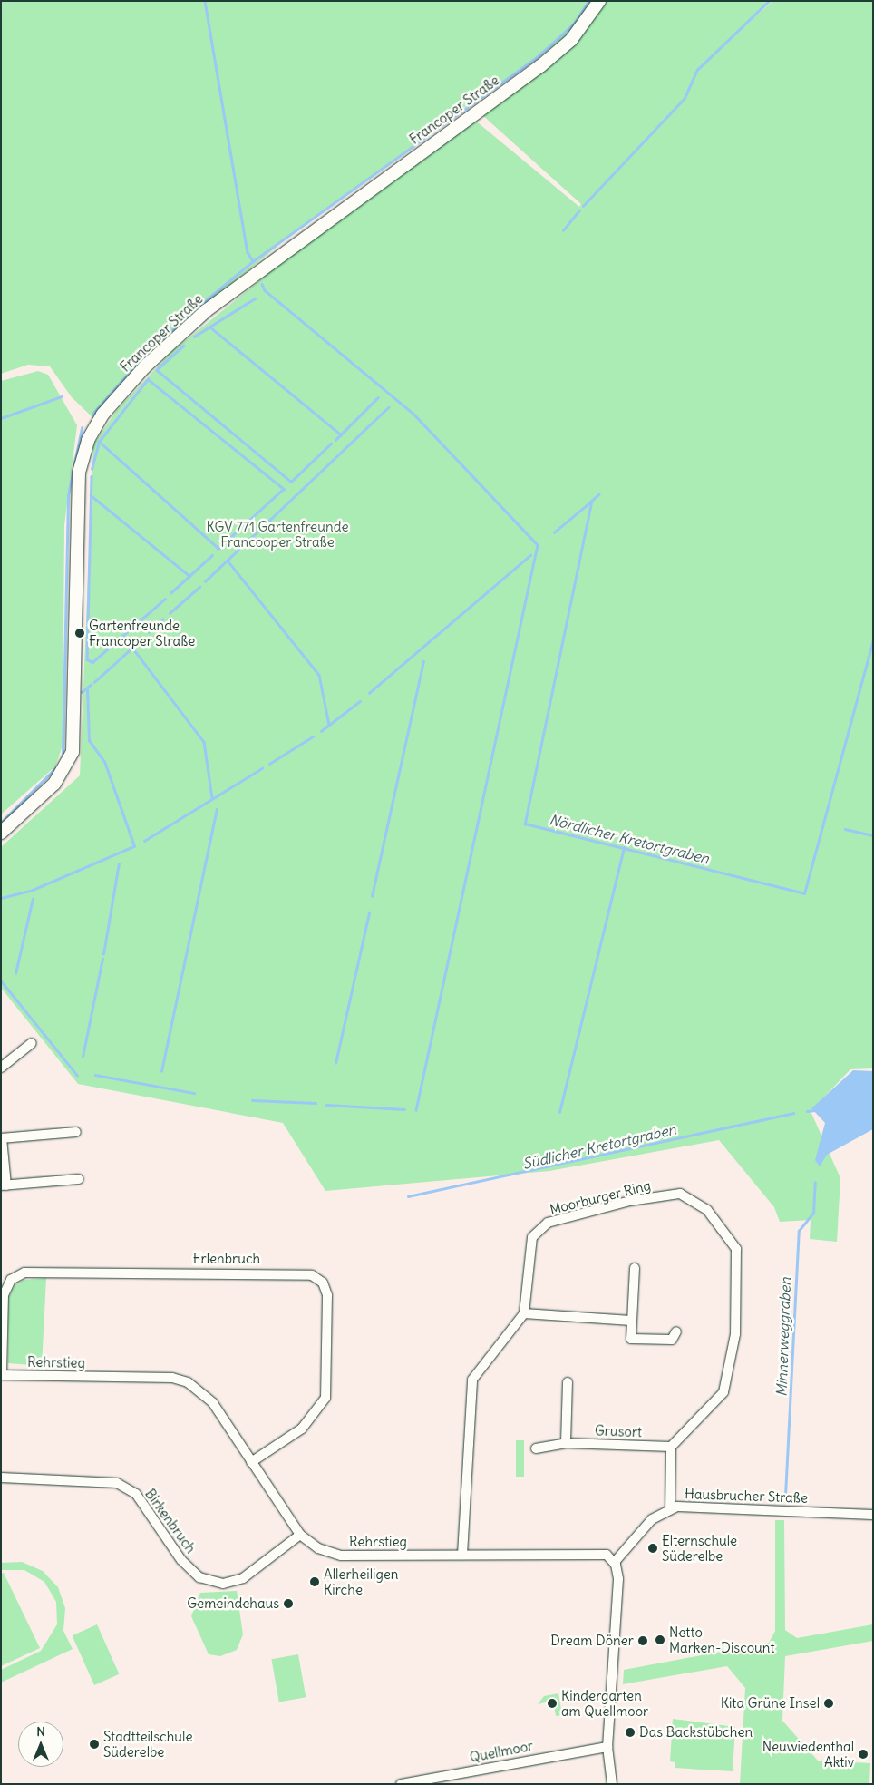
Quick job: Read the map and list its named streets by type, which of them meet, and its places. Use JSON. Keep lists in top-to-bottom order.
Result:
{
  "streets": {
    "main road": ["Francoper Straße"],
    "street": [
      "Moorburger Ring",
      "Erlenbruch",
      "Rehrstieg",
      "Grusort",
      "Hausbrucher Straße",
      "Birkenbruch",
      "Quellmoor"
    ]
  },
  "crossings": [
    ["Moorburger Ring", "Grusort"],
    ["Erlenbruch", "Rehrstieg"],
    ["Rehrstieg", "Hausbrucher Straße"],
    ["Rehrstieg", "Birkenbruch"]
  ],
  "water": ["Nördlicher Kretortgraben", "Südlicher Kretortgraben", "Minnerweggraben"],
  "parks": ["KGV 771 Gartenfreunde Francooper Straße"],
  "places": [
    "Gartenfreunde Francoper Straße",
    "Elternschule Süderelbe",
    "Allerheiligen Kirche",
    "Gemeindehaus",
    "Netto Marken-Discount",
    "Dream Döner",
    "Kindergarten am Quellmoor",
    "Kita Grüne Insel",
    "Das Backstübchen",
    "Stadtteilschule Süderelbe",
    "Neuwiedenthal Aktiv"
  ],
  "north": "top"
}
